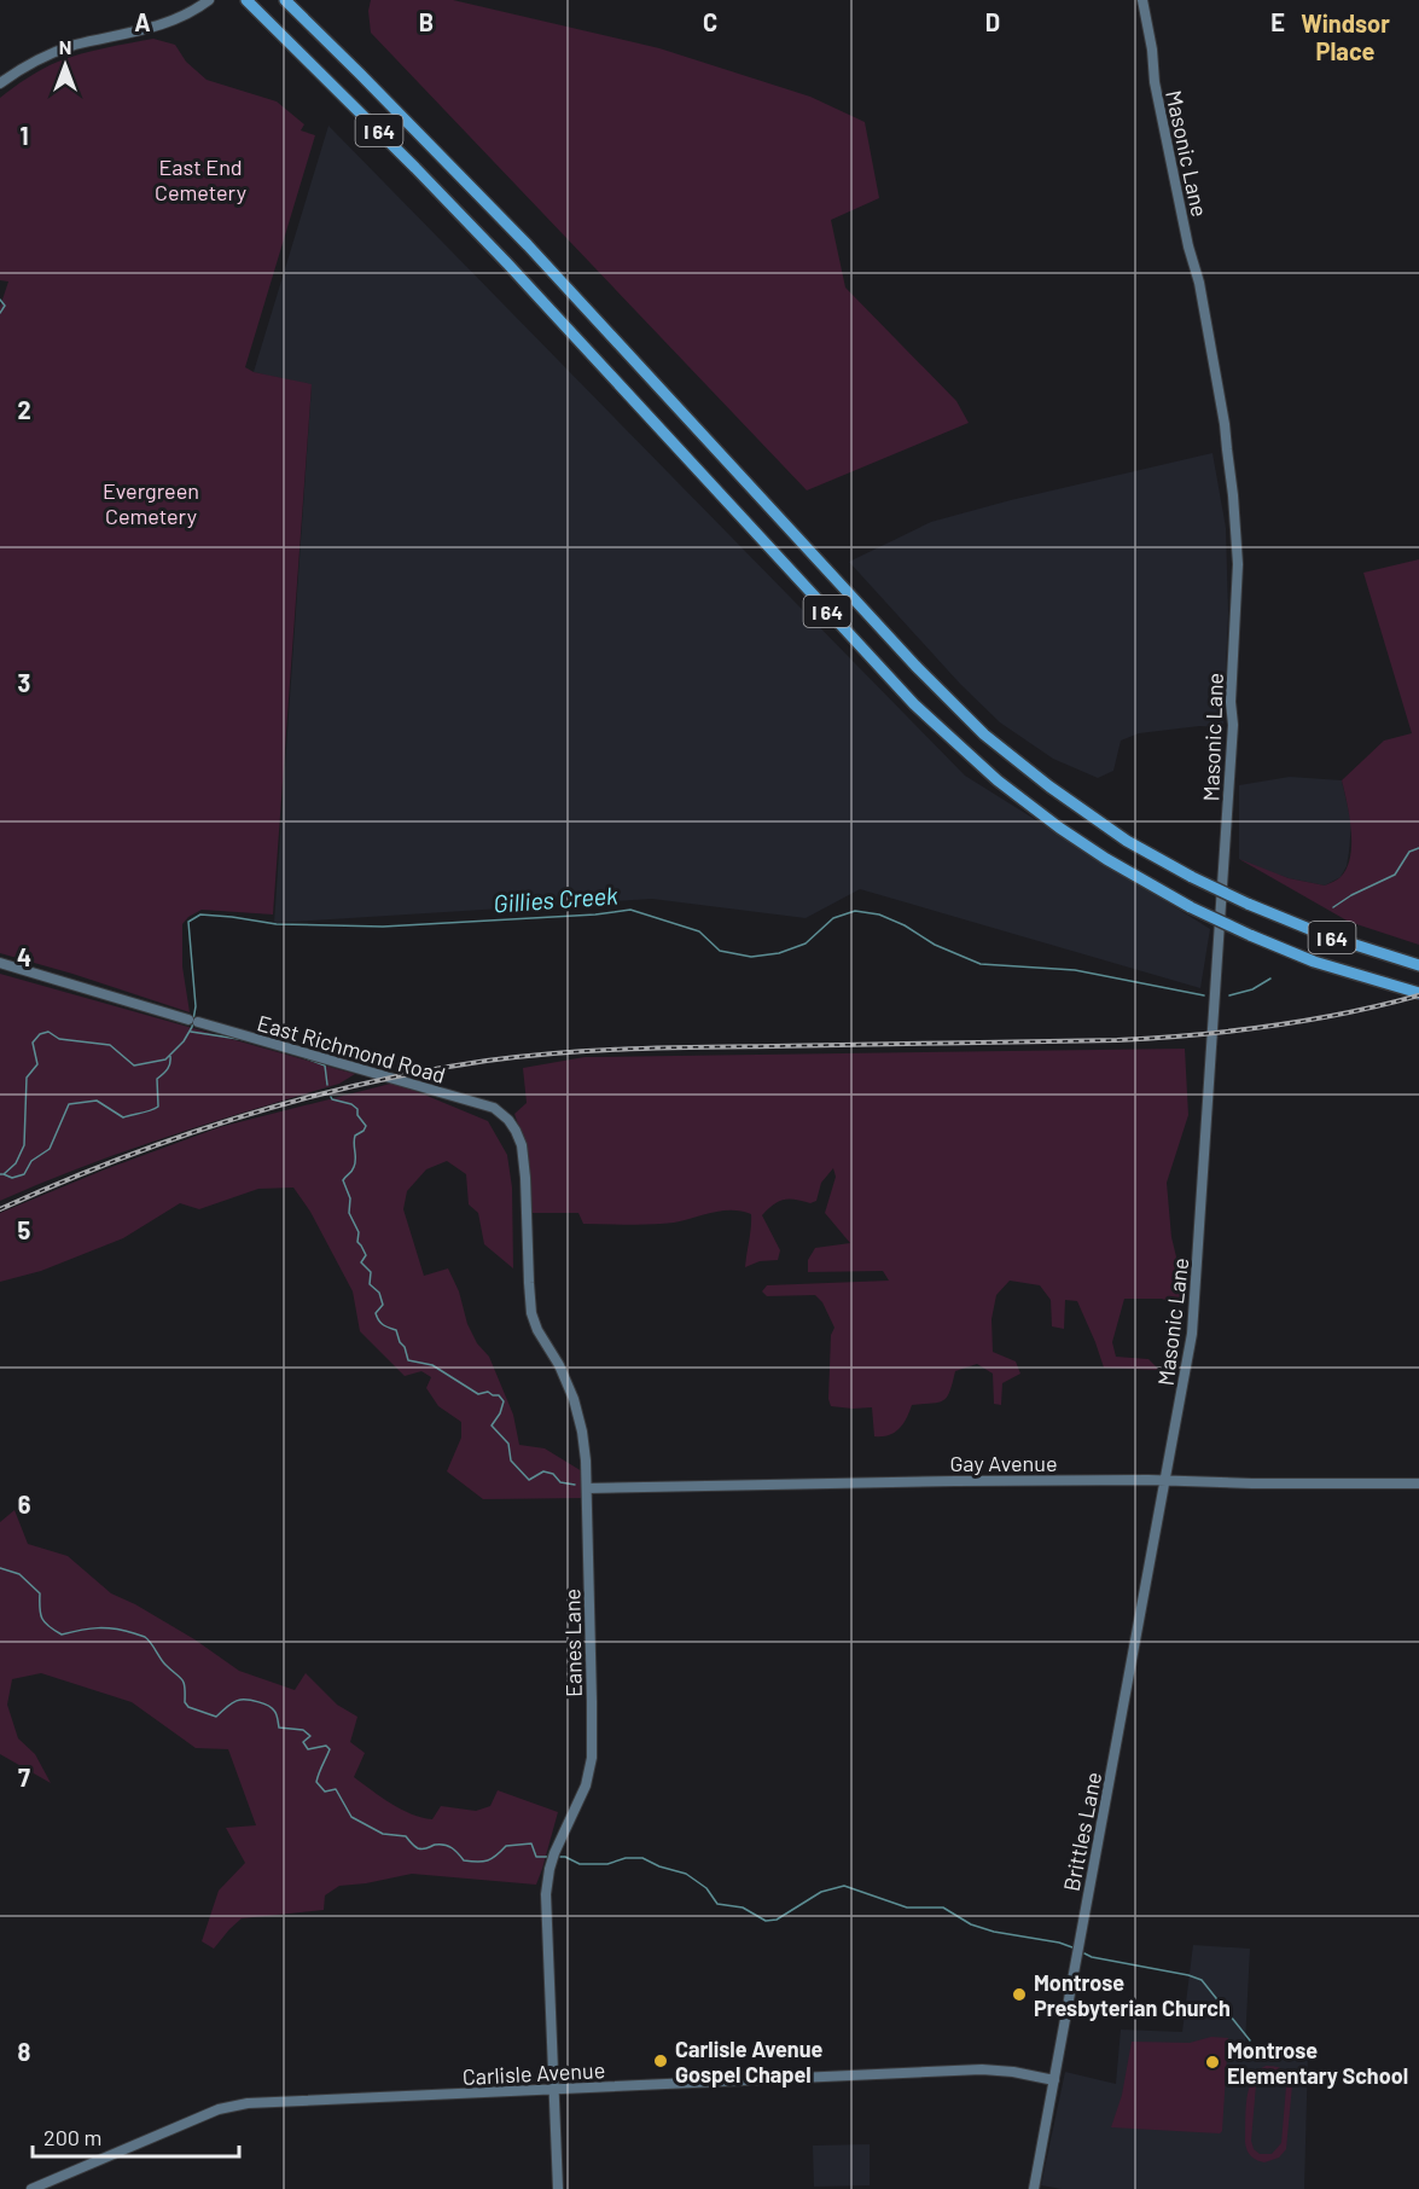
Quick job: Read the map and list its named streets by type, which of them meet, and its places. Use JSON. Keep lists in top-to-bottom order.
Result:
{
  "streets": {
    "highway": ["I 64"],
    "street": [
      "Masonic Lane",
      "East Richmond Road",
      "Gay Avenue",
      "Eanes Lane",
      "Brittles Lane",
      "Carlisle Avenue"
    ]
  },
  "crossings": [
    ["Masonic Lane", "Gay Avenue"],
    ["Masonic Lane", "Brittles Lane"],
    ["East Richmond Road", "Eanes Lane"],
    ["Gay Avenue", "Eanes Lane"],
    ["Gay Avenue", "Brittles Lane"],
    ["Eanes Lane", "Carlisle Avenue"],
    ["Brittles Lane", "Carlisle Avenue"]
  ],
  "districts": ["Windsor Place"],
  "water": ["Gillies Creek"],
  "parks": ["East End Cemetery", "Evergreen Cemetery"],
  "places": ["Montrose Presbyterian Church", "Carlisle Avenue Gospel Chapel", "Montrose Elementary School"],
  "scale_bar": "200 m",
  "north": "top",
  "grid": {
    "columns": [
      "A",
      "B",
      "C",
      "D",
      "E"
    ],
    "rows": [
      "1",
      "2",
      "3",
      "4",
      "5",
      "6",
      "7",
      "8"
    ]
  }
}
